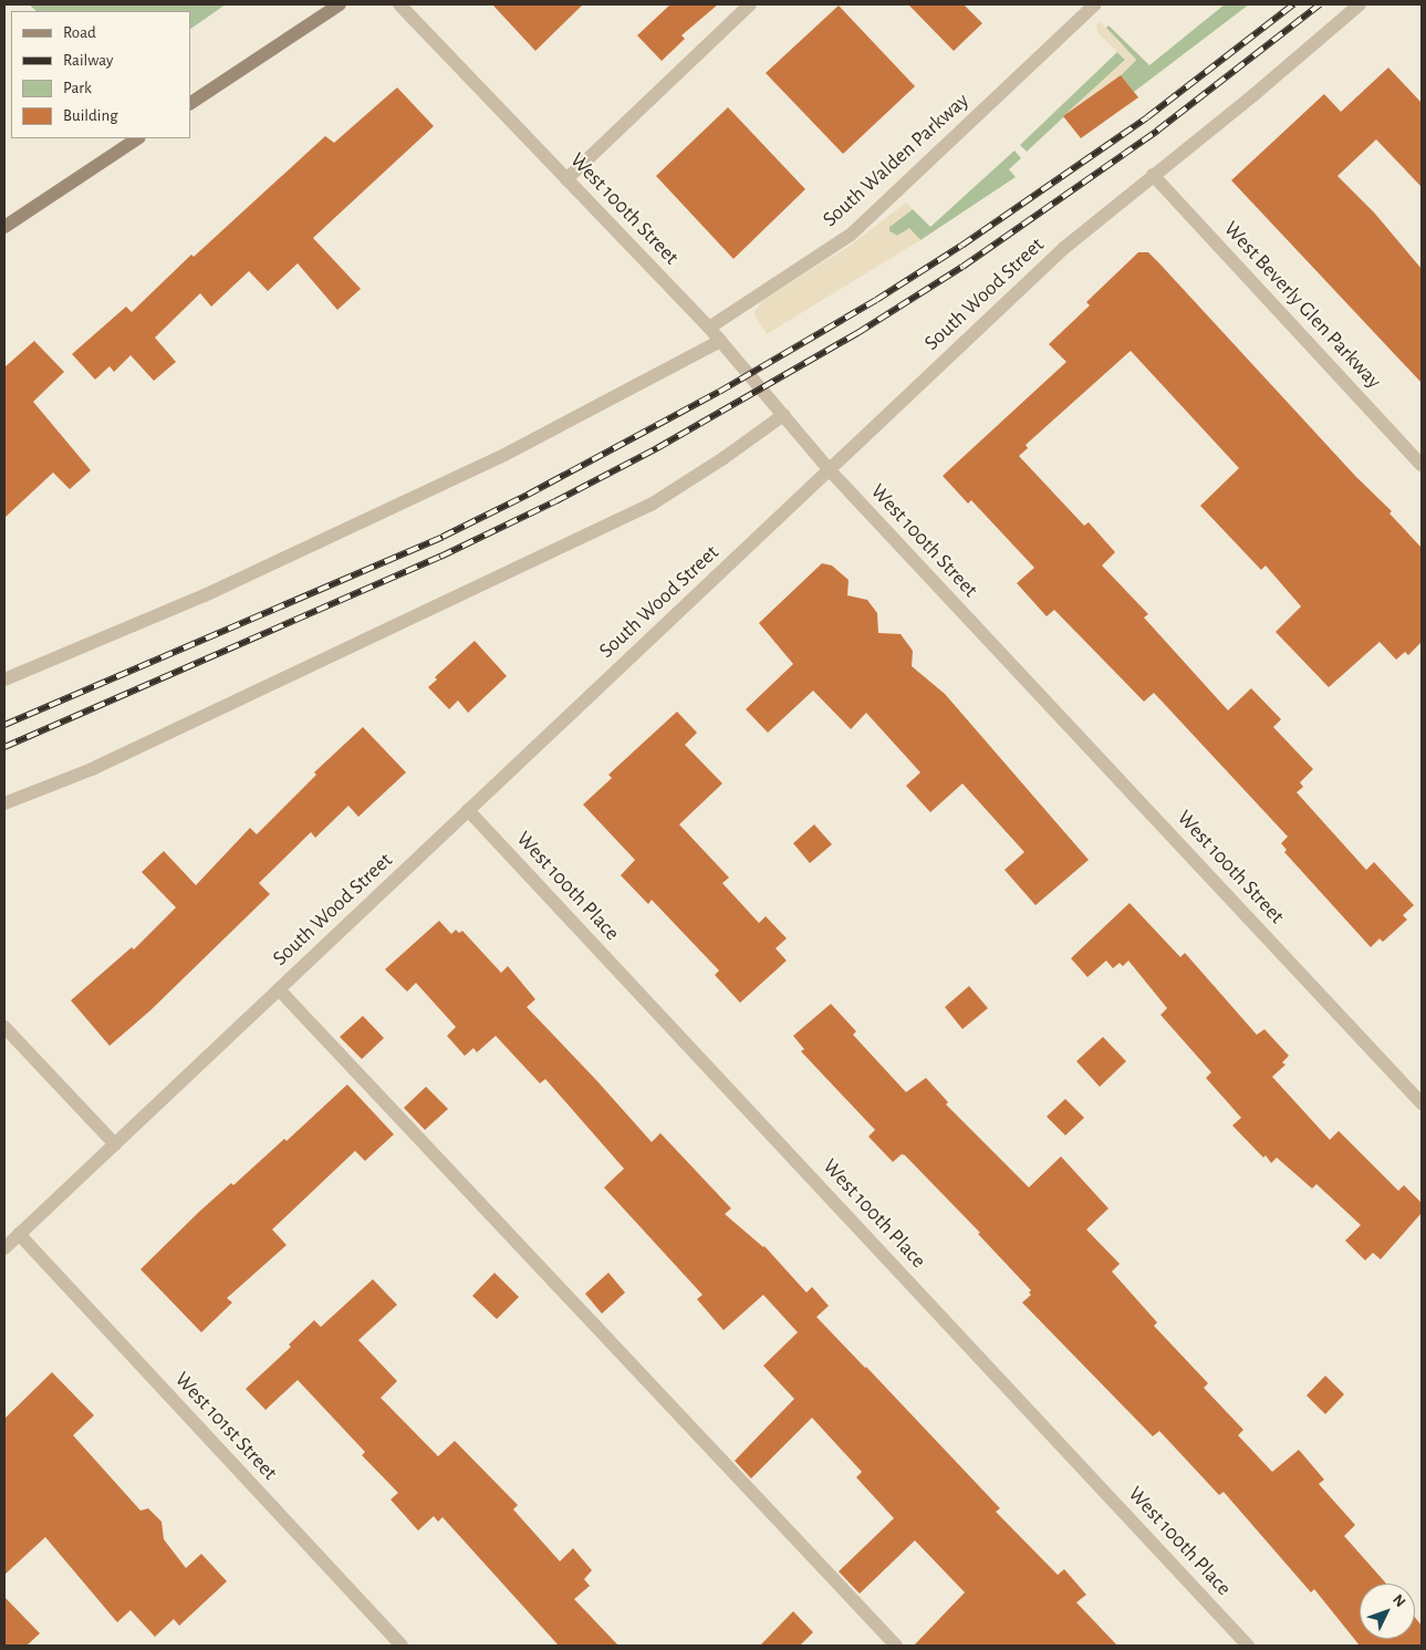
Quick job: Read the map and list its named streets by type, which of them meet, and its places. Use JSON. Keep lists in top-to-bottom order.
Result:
{
  "streets": {
    "street": [
      "South Walden Parkway",
      "West 100th Street",
      "South Wood Street",
      "West Beverly Glen Parkway",
      "West 100th Place",
      "West 101st Street"
    ]
  },
  "crossings": [
    ["South Walden Parkway", "West 100th Street"],
    ["West 100th Street", "South Wood Street"],
    ["South Wood Street", "West Beverly Glen Parkway"],
    ["South Wood Street", "West 100th Place"],
    ["South Wood Street", "West 101st Street"]
  ],
  "legend": [
    "Road",
    "Railway",
    "Park",
    "Building"
  ],
  "north": "top right"
}
